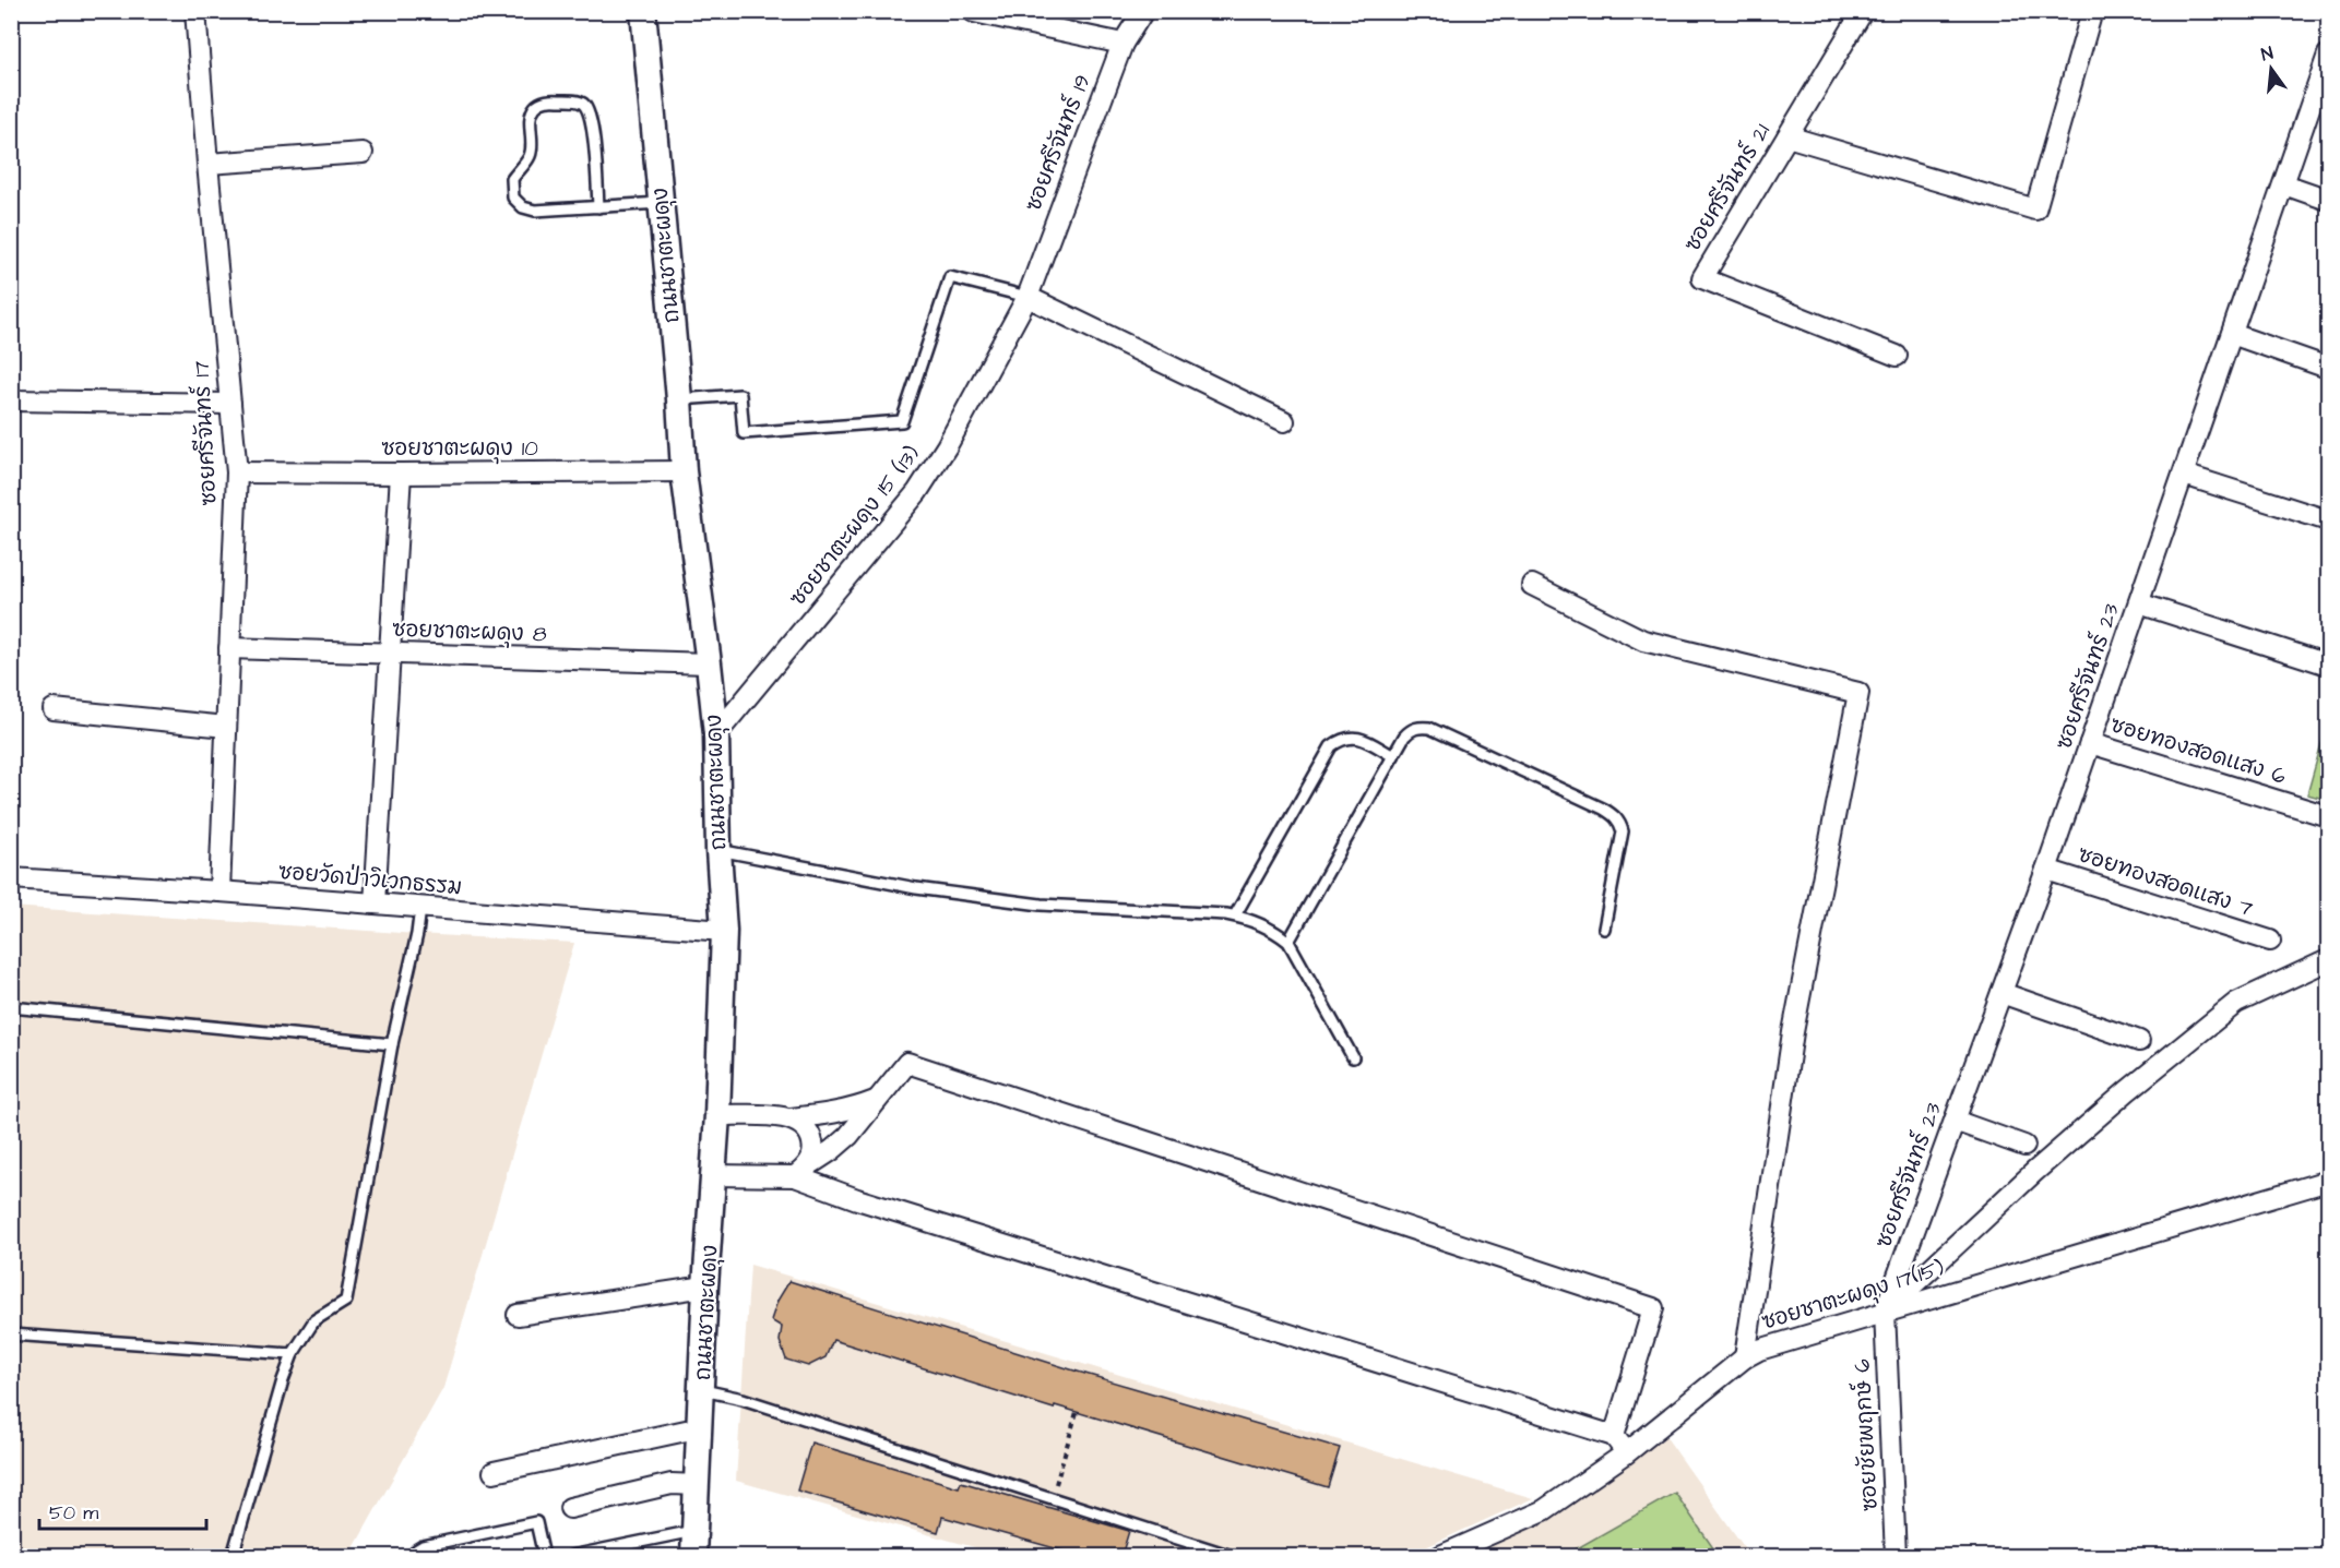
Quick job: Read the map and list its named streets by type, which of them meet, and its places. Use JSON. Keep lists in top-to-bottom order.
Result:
{
  "streets": {
    "street": [
      "ซอยศรีจันทร์ 19",
      "ซอยศรีจันทร์ 21",
      "ถนนชาตะผดุง",
      "ซอยศรีจันทร์ 17",
      "ซอยชาตะผดุง 10",
      "ซอยชาตะผดุง 15 (13)",
      "ซอยชาตะผดุง 8",
      "ซอยศรีจันทร์ 23",
      "ซอยทองสอดแสง 6",
      "ซอยวัดป่าวิเวกธรรม",
      "ซอยทองสอดแสง 7",
      "ซอยชาตะผดุง 17(15)",
      "ซอยชัยพฤกษ์ 6"
    ]
  },
  "crossings": [
    ["ซอยศรีจันทร์ 19", "ซอยชาตะผดุง 15 (13)"],
    ["ถนนชาตะผดุง", "ซอยชาตะผดุง 10"],
    ["ถนนชาตะผดุง", "ซอยชาตะผดุง 15 (13)"],
    ["ถนนชาตะผดุง", "ซอยชาตะผดุง 8"],
    ["ถนนชาตะผดุง", "ซอยวัดป่าวิเวกธรรม"],
    ["ซอยศรีจันทร์ 17", "ซอยชาตะผดุง 10"],
    ["ซอยศรีจันทร์ 17", "ซอยชาตะผดุง 8"],
    ["ซอยศรีจันทร์ 17", "ซอยวัดป่าวิเวกธรรม"],
    ["ซอยศรีจันทร์ 23", "ซอยทองสอดแสง 6"],
    ["ซอยศรีจันทร์ 23", "ซอยทองสอดแสง 7"],
    ["ซอยศรีจันทร์ 23", "ซอยชาตะผดุง 17(15)"],
    ["ซอยศรีจันทร์ 23", "ซอยชัยพฤกษ์ 6"],
    ["ซอยชาตะผดุง 17(15)", "ซอยชัยพฤกษ์ 6"]
  ],
  "scale_bar": "50 m",
  "north": "top"
}
